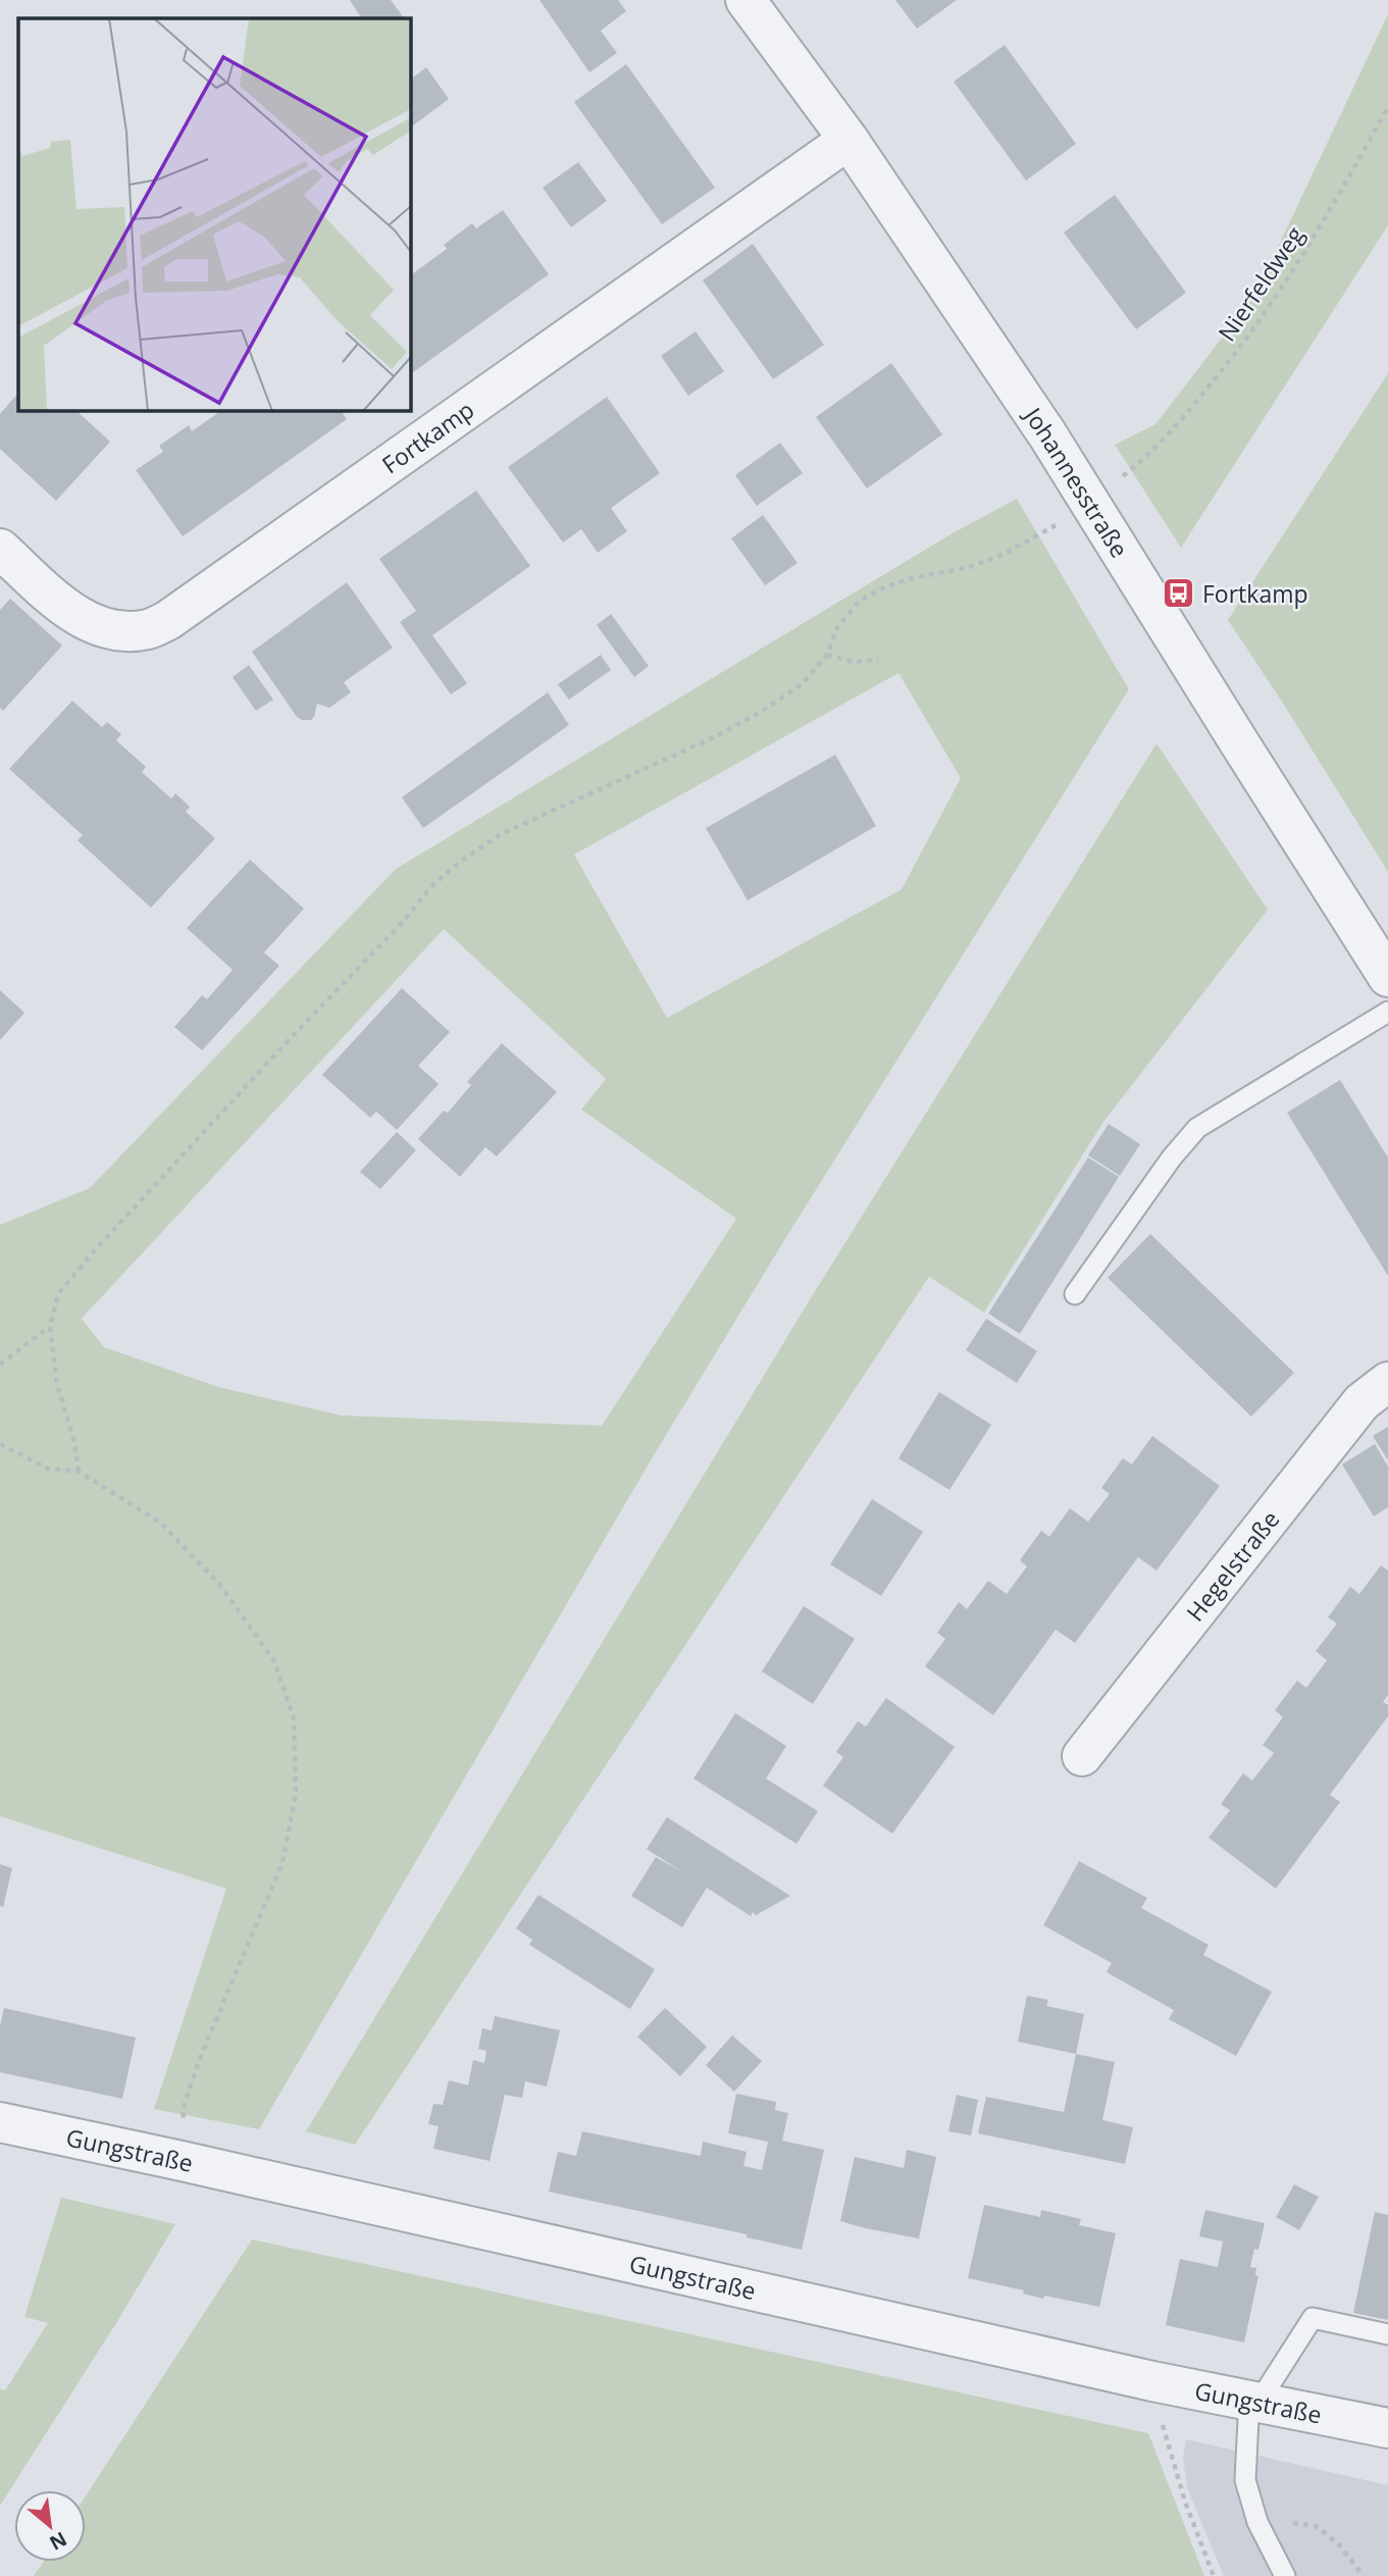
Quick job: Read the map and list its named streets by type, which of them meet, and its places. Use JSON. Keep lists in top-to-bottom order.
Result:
{
  "streets": {
    "street": [
      "Fortkamp",
      "Johannesstraße",
      "Hegelstraße",
      "Gungstraße"
    ],
    "path": ["Nierfeldweg"]
  },
  "crossings": [
    ["Fortkamp", "Johannesstraße"]
  ],
  "places": {
    "bus stop": ["Fortkamp"]
  },
  "north": "bottom right"
}
